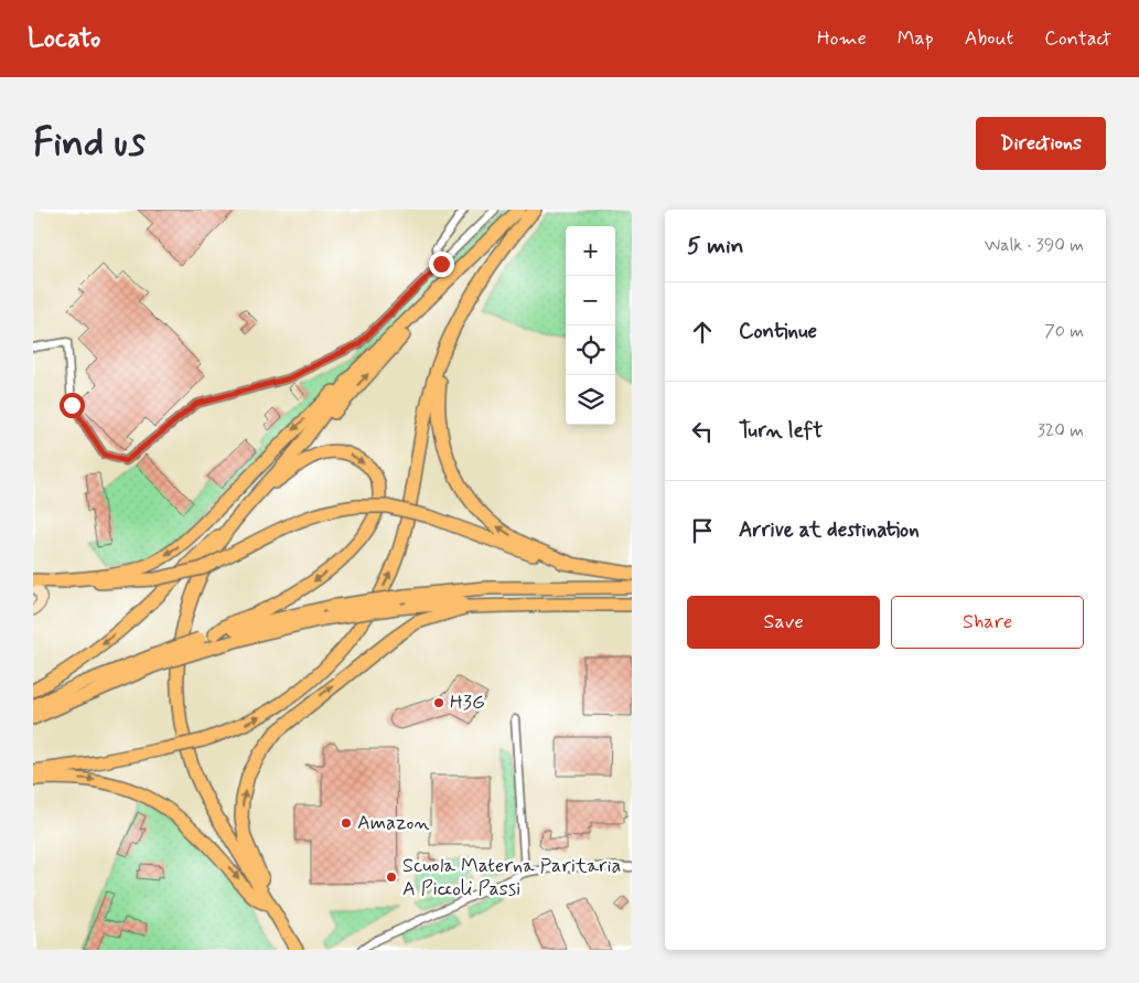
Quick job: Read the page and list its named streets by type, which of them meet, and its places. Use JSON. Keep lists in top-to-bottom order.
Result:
{
  "places": ["H3G", "Amazon", "Scuola Materna Paritaria A Piccoli Passi"],
  "page": {
    "header": "Locato",
    "nav": [
      "Home",
      "Map",
      "About",
      "Contact"
    ],
    "buttons": [
      "Directions",
      ["Save", "Share"]
    ],
    "title": "Find us",
    "heading": ["5 min", "Walk · 390 m"],
    "map_buttons": ["+", "−"],
    "list": [
      ["Continue", "70 m"],
      ["Turn left", "320 m"],
      "Arrive at destination"
    ]
  }
}
